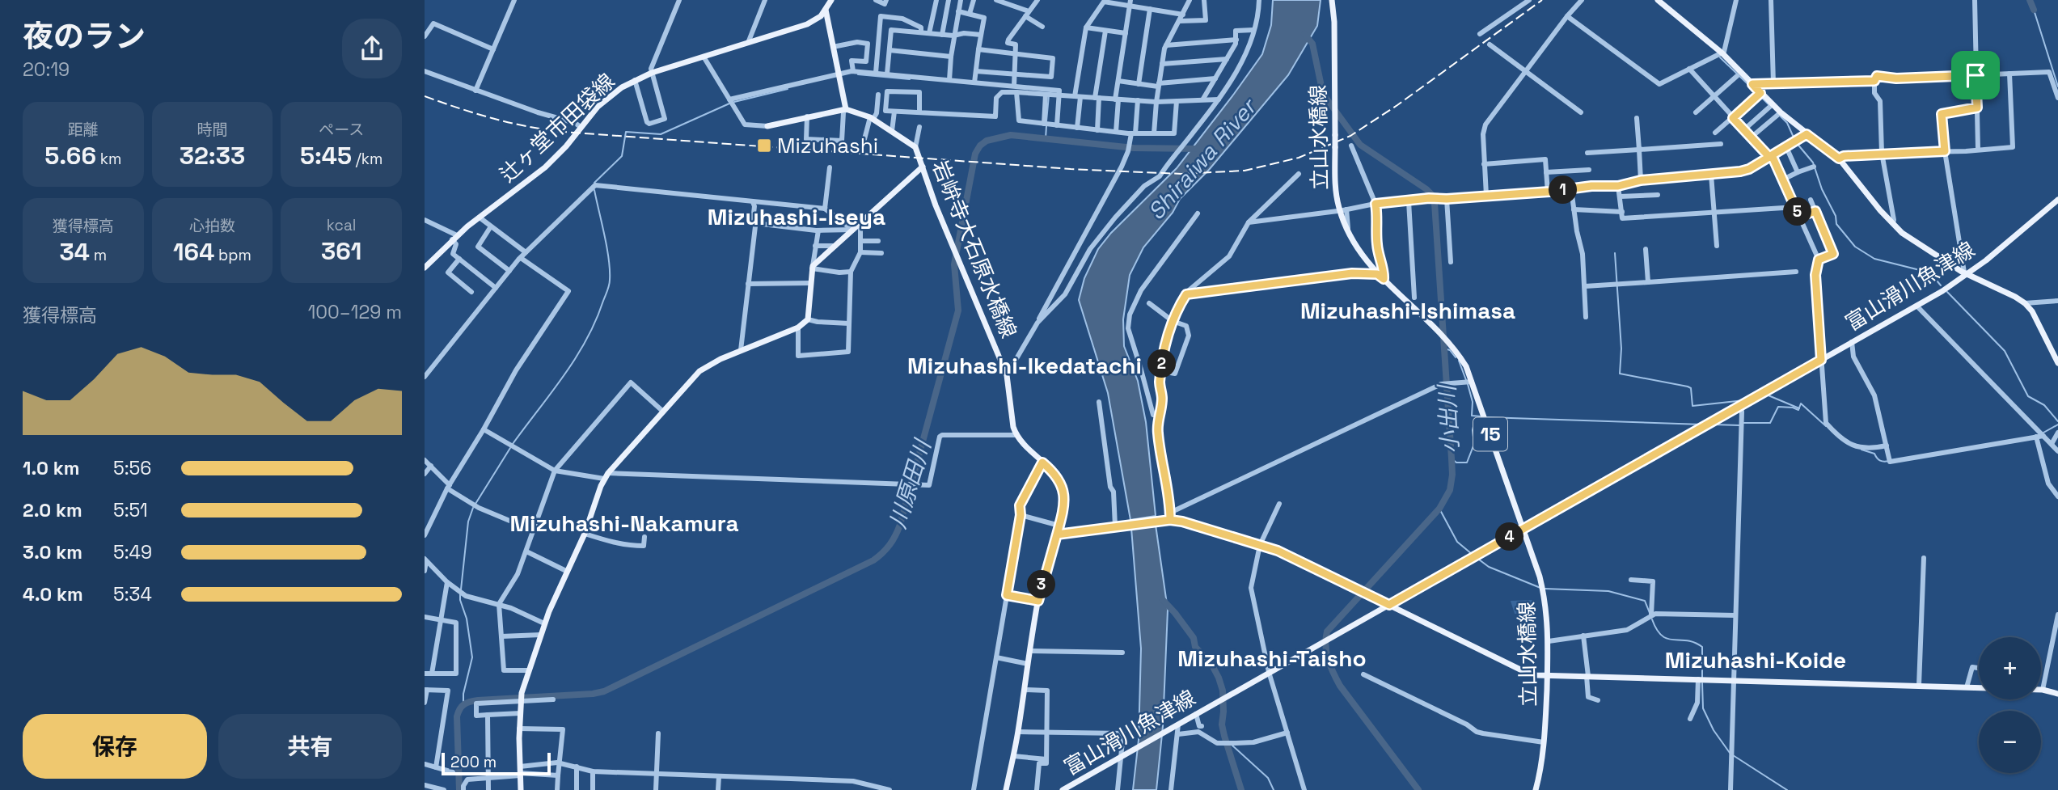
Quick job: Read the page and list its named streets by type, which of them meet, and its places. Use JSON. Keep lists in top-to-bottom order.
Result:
{
  "streets": {
    "main road": [
      "辻ヶ堂市田袋線",
      "立山水橋線",
      "岩峅寺大石原水橋線",
      "富山滑川魚津線",
      "15"
    ]
  },
  "crossings": [
    ["立山水橋線", "富山滑川魚津線"]
  ],
  "districts": [
    "Mizuhashi-Iseya",
    "Mizuhashi-Ishimasa",
    "Mizuhashi-Ikedatachi",
    "Mizuhashi-Nakamura",
    "Mizuhashi-Taisho",
    "Mizuhashi-Koide"
  ],
  "water": ["Shiraiwa River", "小出川", "川原田川"],
  "places": {
    "transit": ["Mizuhashi"]
  },
  "scale_bar": "200 m",
  "page": {
    "heading": ["夜のラン", "20:19"],
    "stats": [
      ["距離", "5.66 km"],
      ["時間", "32:33"],
      ["ペース", "5:45 /km"],
      ["獲得標高", "34 m"],
      ["心拍数", "164 bpm"],
      ["kcal", "361"]
    ],
    "pins": [
      "1",
      "5",
      "2",
      "4",
      "3"
    ],
    "chart": ["獲得標高", "100–129 m"],
    "list": [
      {
        "name": "1.0 km",
        "note": "5:56"
      },
      {
        "name": "2.0 km",
        "note": "5:51"
      },
      {
        "name": "3.0 km",
        "note": "5:49"
      },
      {
        "name": "4.0 km",
        "note": "5:34"
      }
    ],
    "map_buttons": ["+", "−"],
    "buttons": ["保存", "共有"],
    "scale": "200 m"
  }
}
